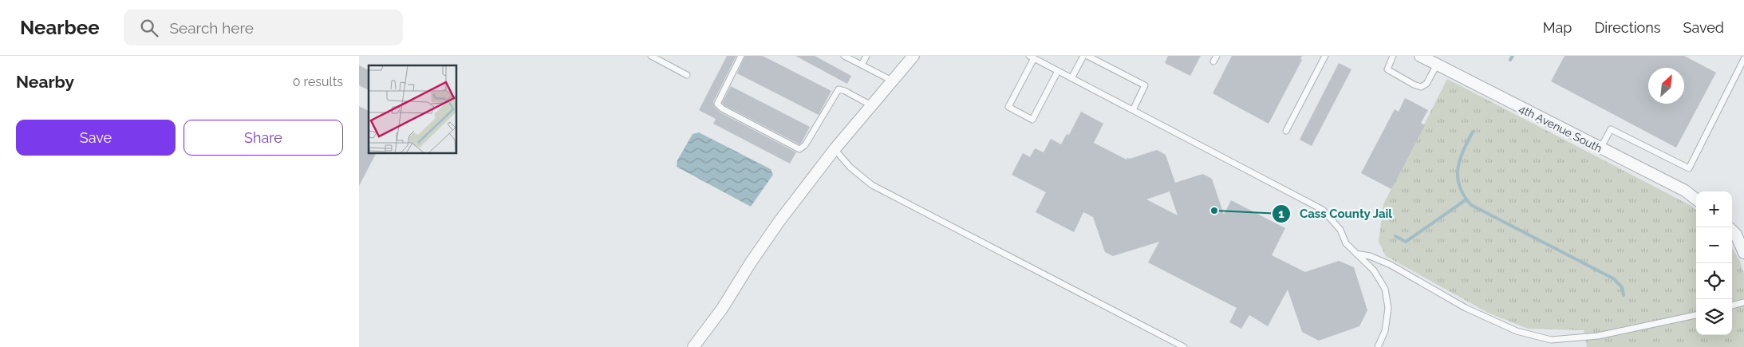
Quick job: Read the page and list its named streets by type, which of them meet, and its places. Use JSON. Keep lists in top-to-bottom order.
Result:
{
  "streets": {
    "street": ["4th Avenue South"]
  },
  "places": ["Cass County Jail"],
  "north": "top right",
  "page": {
    "header": "Nearbee",
    "search": "Search here",
    "nav": ["Map", "Directions", "Saved"],
    "heading": ["Nearby", "0 results"],
    "buttons": ["Save", "Share"],
    "map_buttons": ["+", "−"]
  }
}
